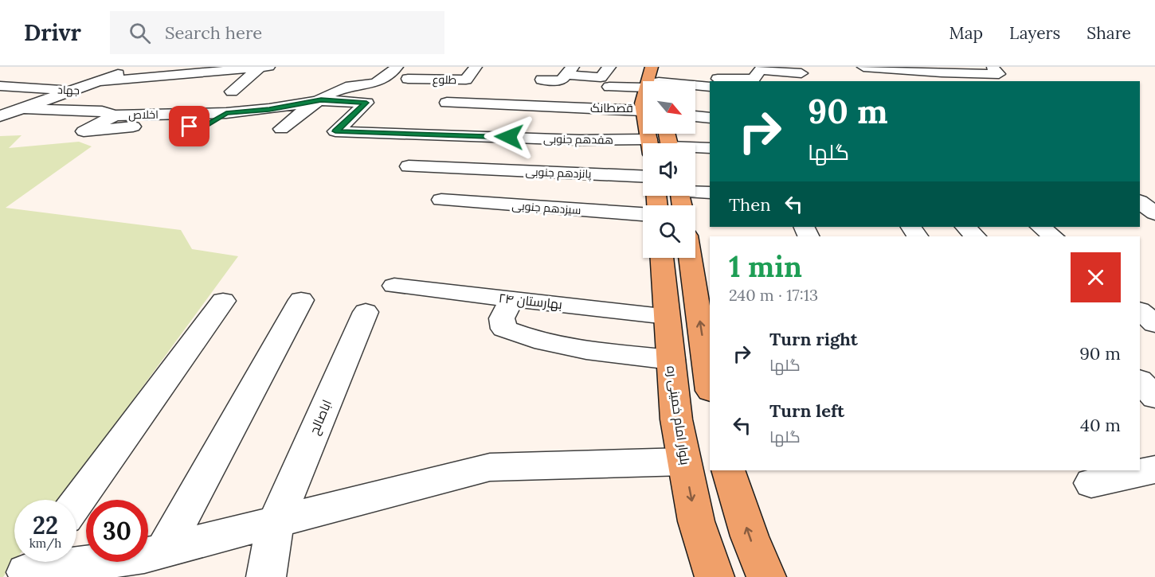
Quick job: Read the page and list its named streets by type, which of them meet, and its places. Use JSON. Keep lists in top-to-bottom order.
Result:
{
  "streets": {
    "main road": ["بلوار امام خمینی ره"],
    "street": [
      "طلوع",
      "جهاد",
      "اخلاص",
      "هفدهم جنوبی",
      "پانزدهم جنوبی",
      "سیزدهم جنوبی",
      "بهارستان ۲۴",
      "اباصالح"
    ]
  },
  "crossings": [
    ["اخلاص", "هفدهم جنوبی"],
    ["بهارستان ۲۴", "بلوار امام خمینی ره"]
  ],
  "districts": ["قصطانک"],
  "north": "bottom right",
  "page": {
    "header": "Drivr",
    "search": "Search here",
    "nav": ["Map", "Layers", "Share"],
    "turn": ["90 m", "گلها"],
    "then": "Then",
    "heading": ["1 min", "240 m · 17:13"],
    "list": [
      {
        "name": "Turn right",
        "note": "گلها",
        "value": "90 m"
      },
      {
        "name": "Turn left",
        "note": "گلها",
        "value": "40 m"
      }
    ],
    "speed": "22 km/h",
    "limit": "30"
  }
}
